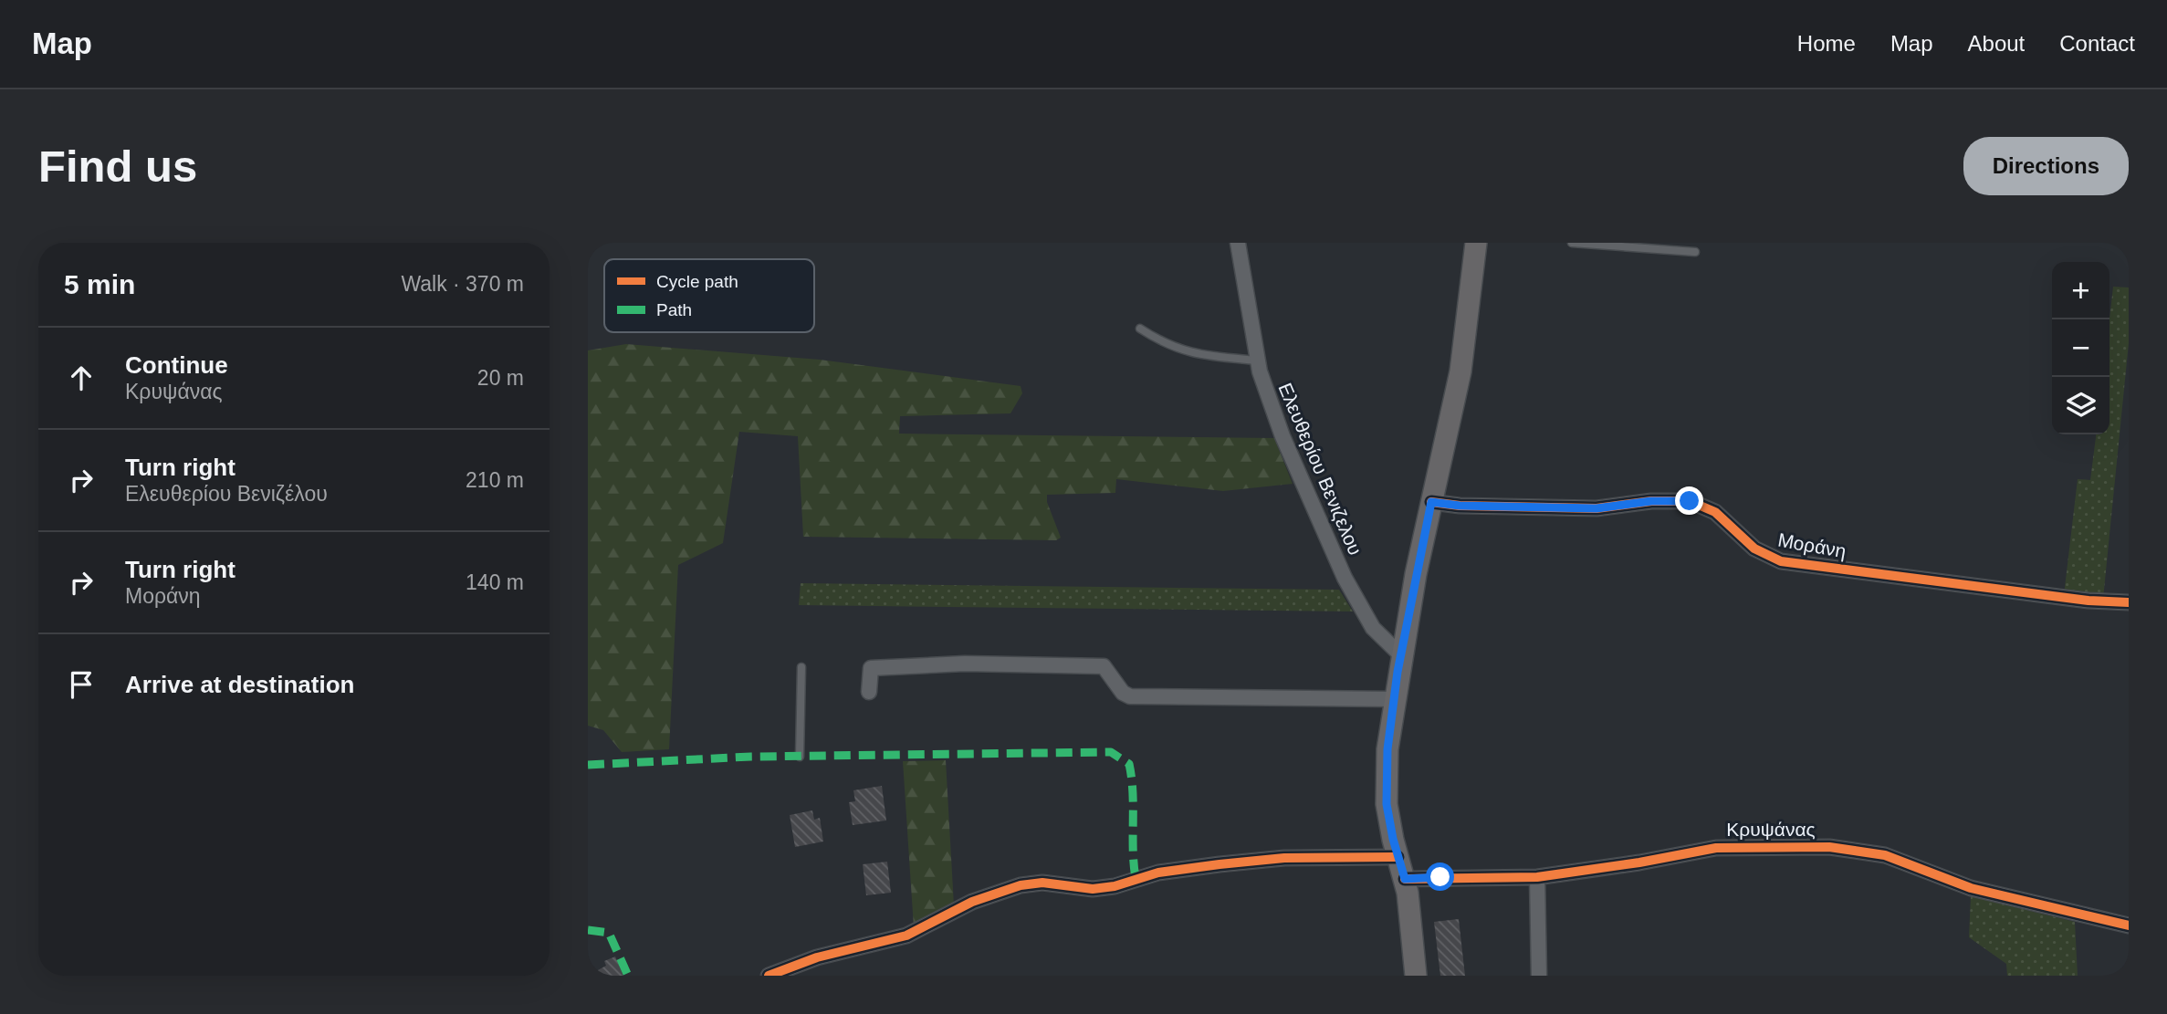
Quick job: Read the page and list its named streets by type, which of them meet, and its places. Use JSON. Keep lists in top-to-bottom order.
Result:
{
  "streets": {
    "street": ["Ελευθερίου Βενιζελου", "Μοράνη", "Κρυψάνας"]
  },
  "legend": ["Cycle path", "Path"],
  "page": {
    "header": "Map",
    "nav": [
      "Home",
      "Map",
      "About",
      "Contact"
    ],
    "buttons": "Directions",
    "title": "Find us",
    "heading": ["5 min", "Walk · 370 m"],
    "map_buttons": ["+", "−"],
    "list": [
      ["Continue", "Κρυψάνας", "20 m"],
      ["Turn right", "Ελευθερίου Βενιζέλου", "210 m"],
      ["Turn right", "Μοράνη", "140 m"],
      "Arrive at destination"
    ]
  }
}
